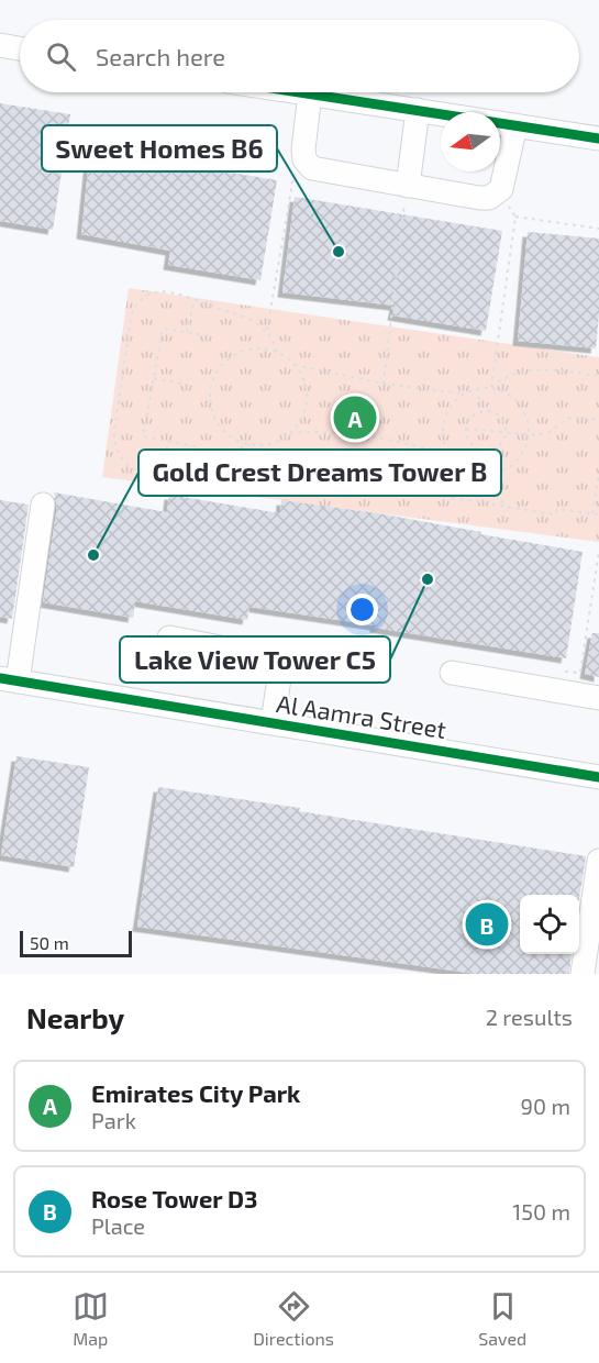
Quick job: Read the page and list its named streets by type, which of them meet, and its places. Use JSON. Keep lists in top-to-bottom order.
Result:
{
  "streets": {
    "street": ["Al Aamra Street"]
  },
  "places": ["Sweet Homes B6", "Gold Crest Dreams Tower B", "Lake View Tower C5"],
  "scale_bar": "50 m",
  "north": "left",
  "page": {
    "search": "Search here",
    "pins": ["A", "B"],
    "scale": "50 m",
    "heading": ["Nearby", "2 results"],
    "list": [
      {
        "mark": "A",
        "name": "Emirates City Park",
        "note": "Park",
        "value": "90 m"
      },
      {
        "mark": "B",
        "name": "Rose Tower D3",
        "note": "Place",
        "value": "150 m"
      }
    ],
    "nav": ["Map", "Directions", "Saved"]
  }
}
